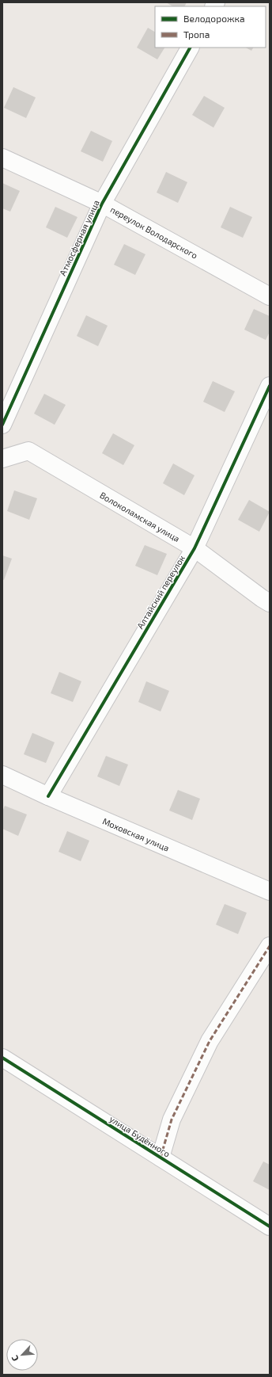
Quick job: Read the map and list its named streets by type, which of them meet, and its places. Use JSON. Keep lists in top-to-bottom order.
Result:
{
  "streets": {
    "street": [
      "переулок Володарского",
      "Атмосферная улица",
      "Волоколамская улица",
      "Алтайский переулок",
      "Моховская улица",
      "улица Будённого"
    ]
  },
  "crossings": [
    ["переулок Володарского", "Атмосферная улица"],
    ["Волоколамская улица", "Алтайский переулок"],
    ["Алтайский переулок", "Моховская улица"]
  ],
  "legend": ["Велодорожка", "Тропа"],
  "north": "bottom left"
}
